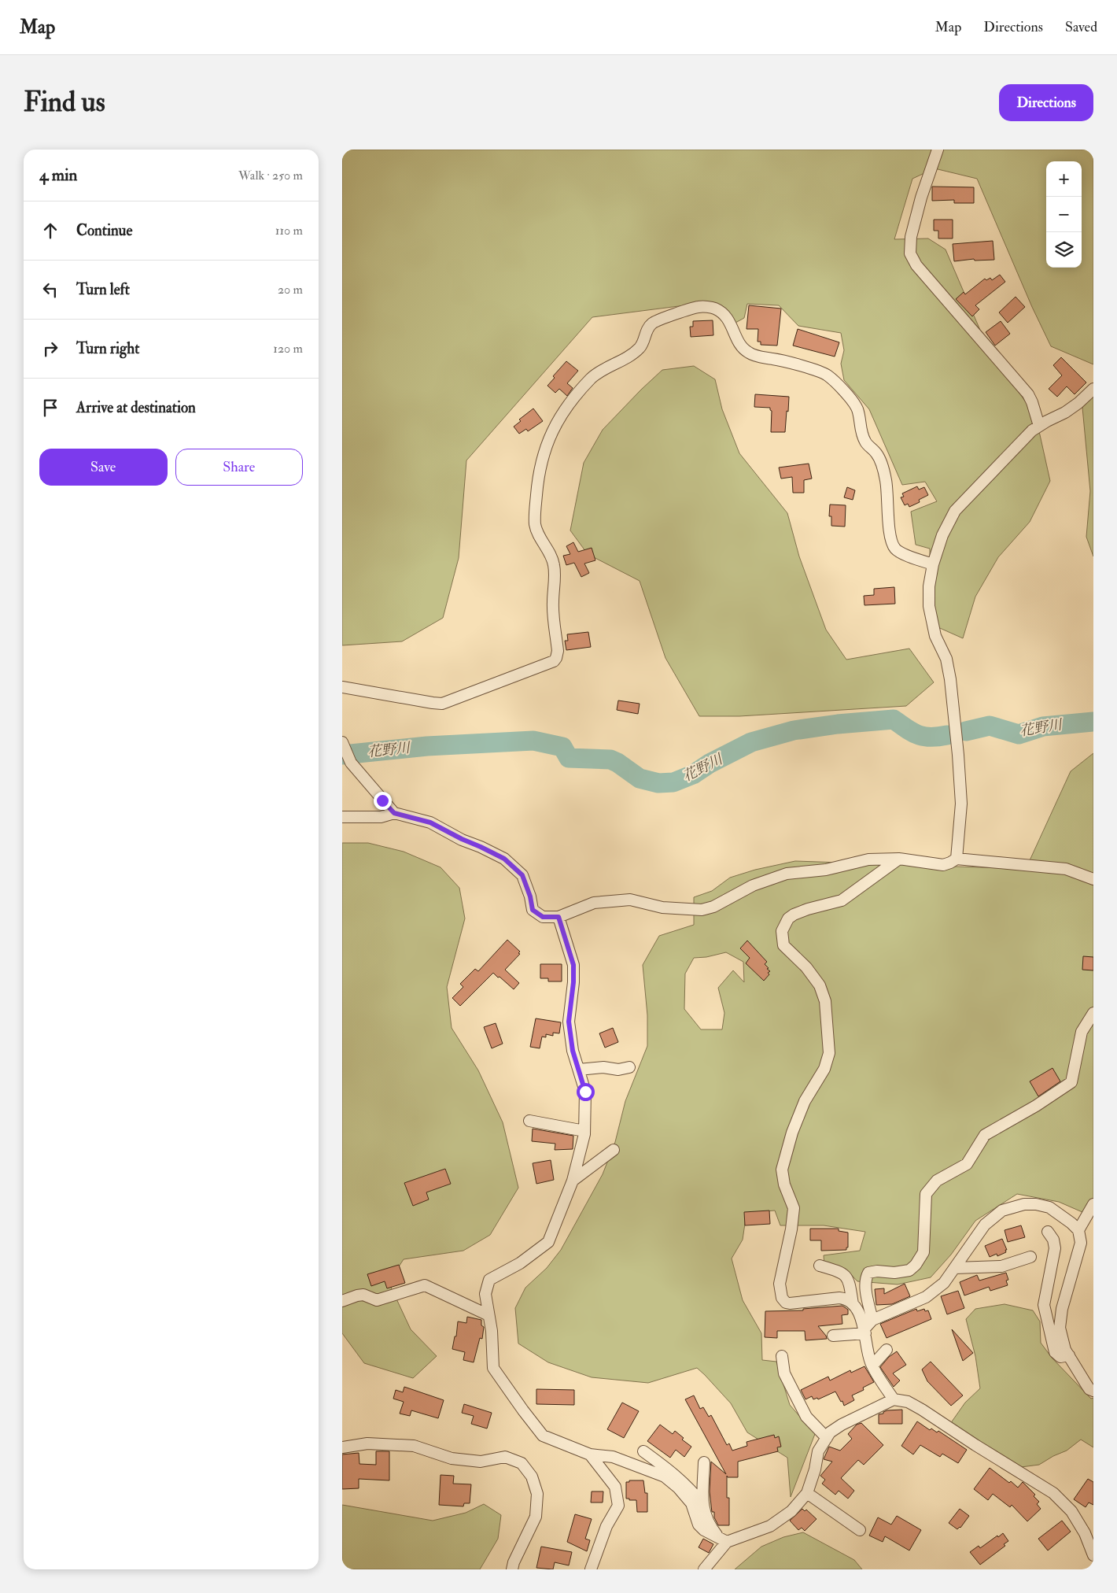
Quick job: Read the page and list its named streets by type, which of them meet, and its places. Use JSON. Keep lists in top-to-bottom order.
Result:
{
  "water": ["花野川"],
  "page": {
    "header": "Map",
    "nav": ["Map", "Directions", "Saved"],
    "buttons": [
      "Directions",
      ["Save", "Share"]
    ],
    "title": "Find us",
    "heading": ["4 min", "Walk · 250 m"],
    "map_buttons": ["+", "−"],
    "list": [
      ["Continue", "110 m"],
      ["Turn left", "20 m"],
      ["Turn right", "120 m"],
      "Arrive at destination"
    ]
  }
}
